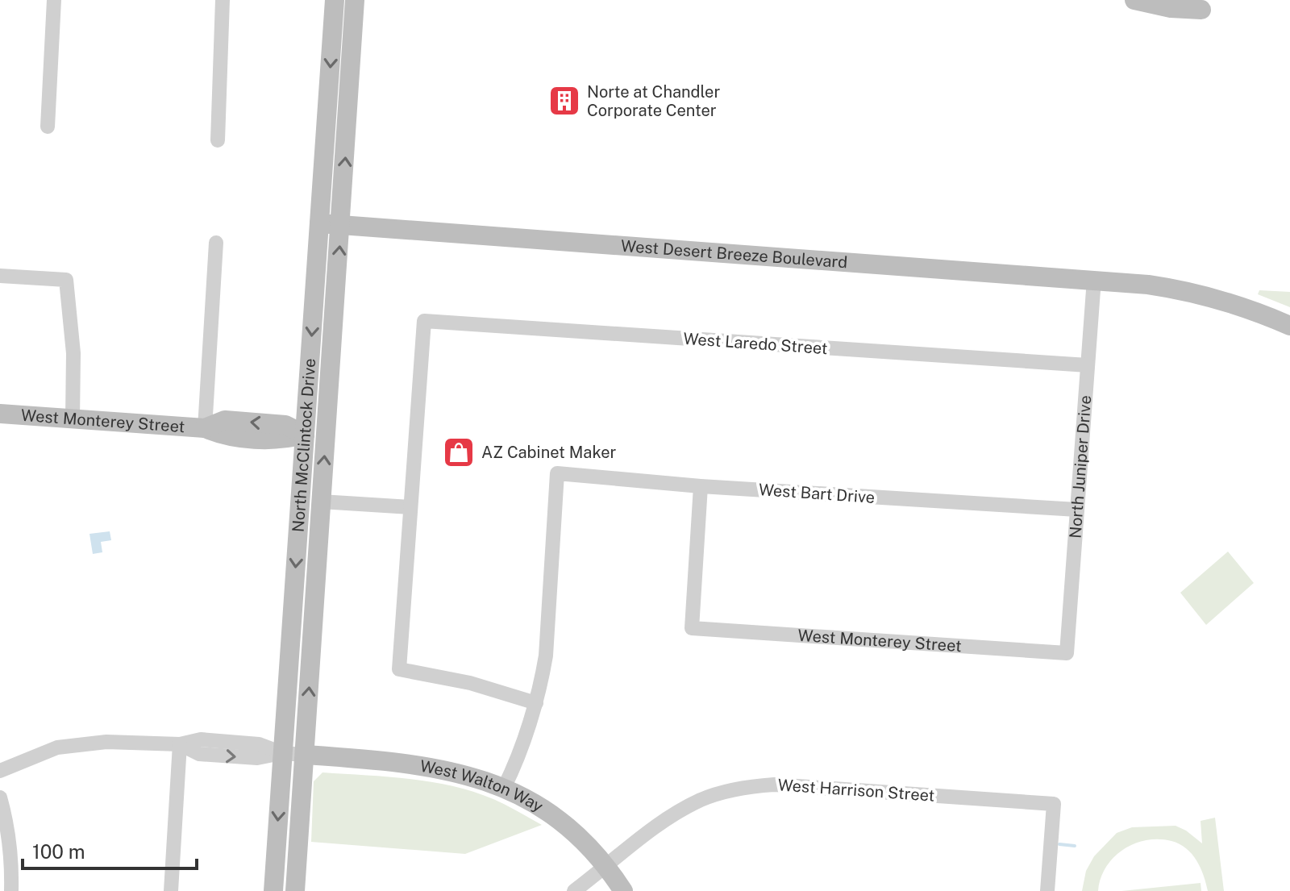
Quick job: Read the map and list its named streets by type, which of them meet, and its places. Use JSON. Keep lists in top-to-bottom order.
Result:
{
  "streets": {
    "main road": [
      "West Desert Breeze Boulevard",
      "West Monterey Street",
      "North McClintock Drive",
      "West Walton Way"
    ],
    "street": [
      "West Laredo Street",
      "North Juniper Drive",
      "West Bart Drive",
      "West Harrison Street"
    ]
  },
  "crossings": [
    ["West Desert Breeze Boulevard", "North McClintock Drive"],
    ["West Desert Breeze Boulevard", "North Juniper Drive"],
    ["West Laredo Street", "North Juniper Drive"],
    ["West Monterey Street", "North McClintock Drive"],
    ["West Monterey Street", "North Juniper Drive"],
    ["West Monterey Street", "West Bart Drive"],
    ["North McClintock Drive", "West Walton Way"],
    ["North Juniper Drive", "West Bart Drive"],
    ["West Walton Way", "West Harrison Street"]
  ],
  "places": {
    "building": ["Norte at Chandler Corporate Center"],
    "shop": ["AZ Cabinet Maker"]
  },
  "scale_bar": "100 m"
}
